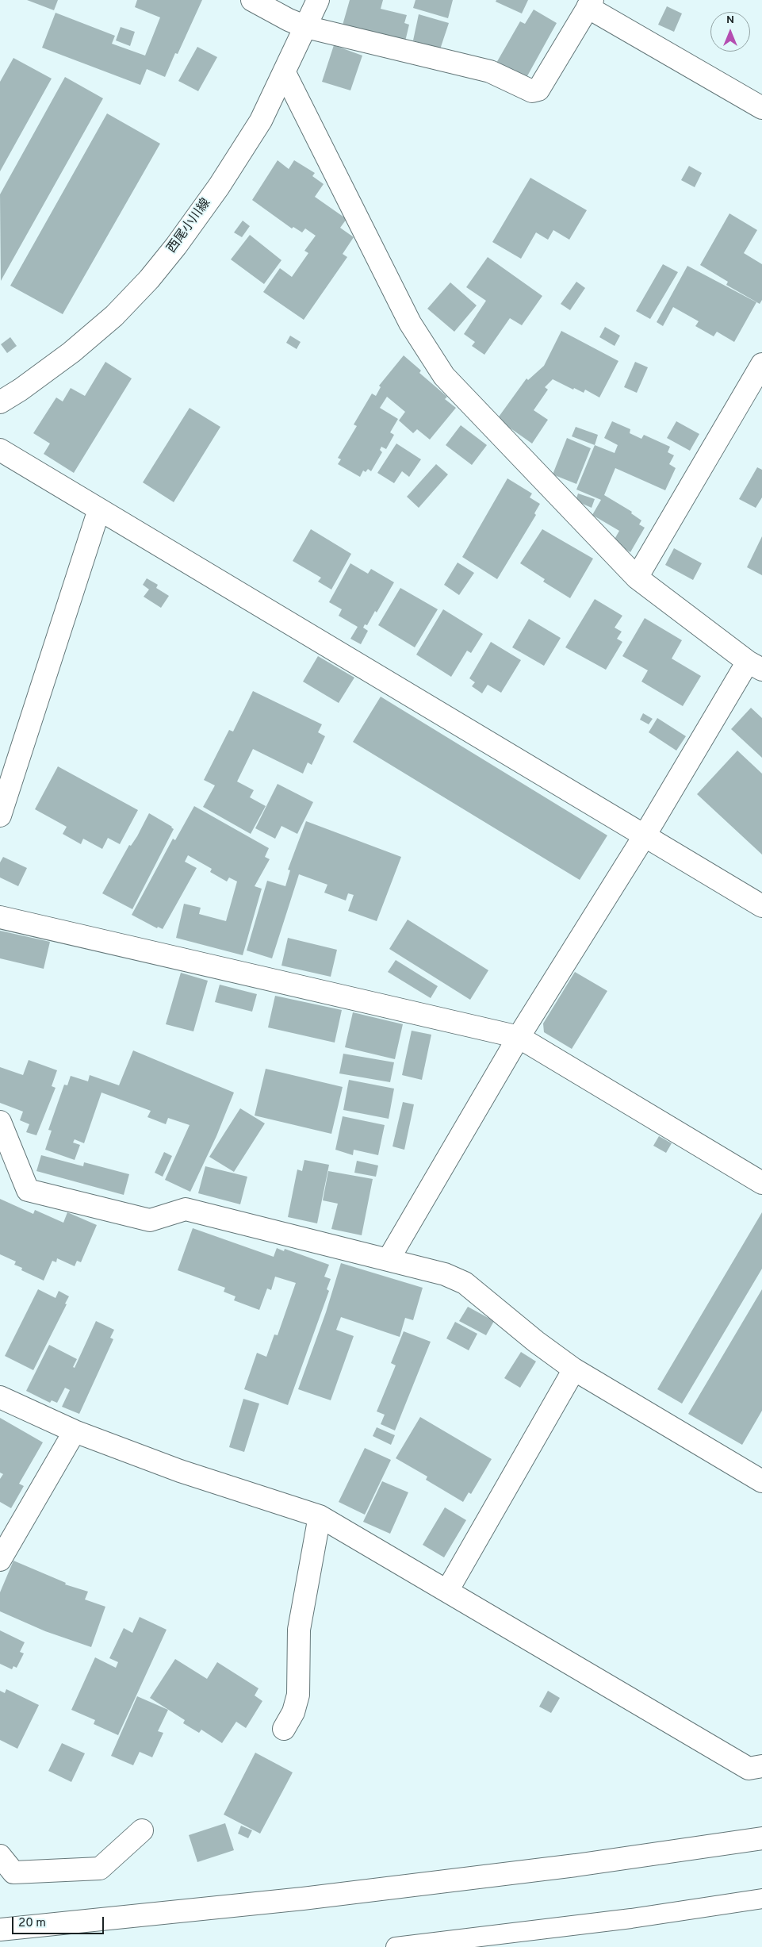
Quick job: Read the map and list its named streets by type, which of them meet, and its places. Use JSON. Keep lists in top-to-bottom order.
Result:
{
  "streets": {
    "street": ["西尾小川線"]
  },
  "scale_bar": "20 m",
  "north": "top"
}
